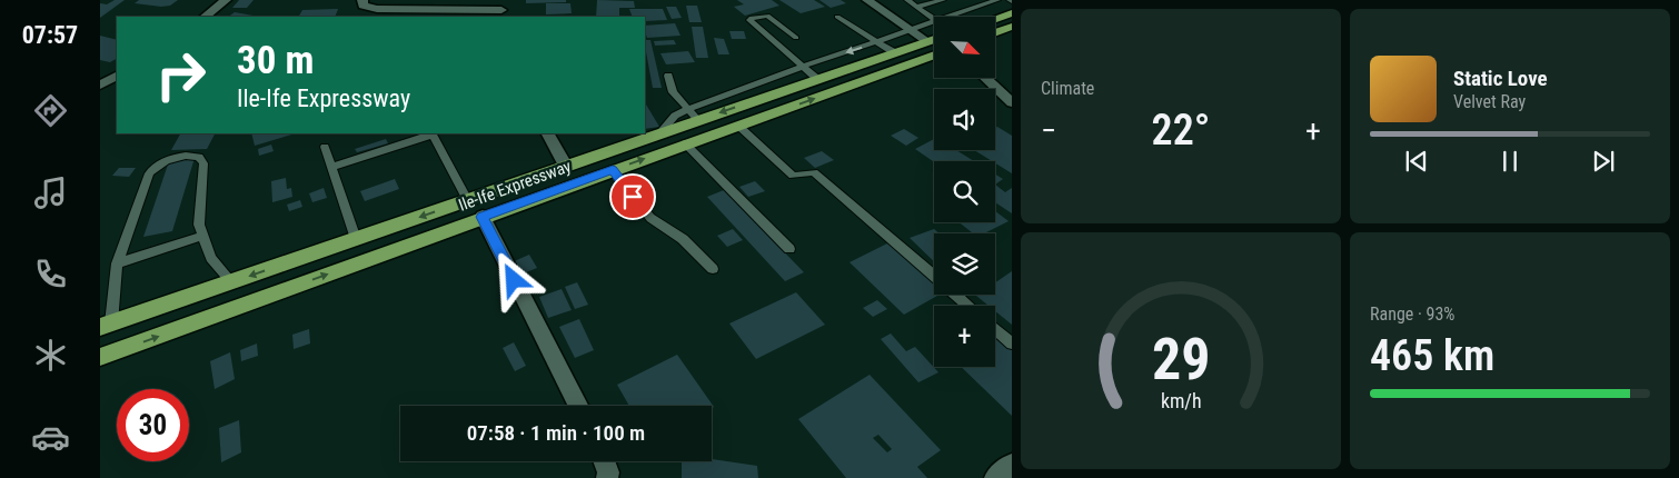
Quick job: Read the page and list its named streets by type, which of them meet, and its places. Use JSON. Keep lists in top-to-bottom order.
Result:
{
  "streets": {
    "highway": ["Ile-Ife Expressway"]
  },
  "north": "bottom right",
  "page": {
    "tabs": "07:57",
    "tile": [
      "Climate",
      ["Range · 93%", "465 km"]
    ],
    "map_buttons": "+",
    "turn": ["30 m", "Ile-Ife Expressway"],
    "song": ["Static Love", "Velvet Ray"],
    "heat": ["−", "22°", "+"],
    "limit": "30",
    "trip": "07:58 · 1 min · 100 m",
    "gauge": ["29", "km/h"]
  }
}
